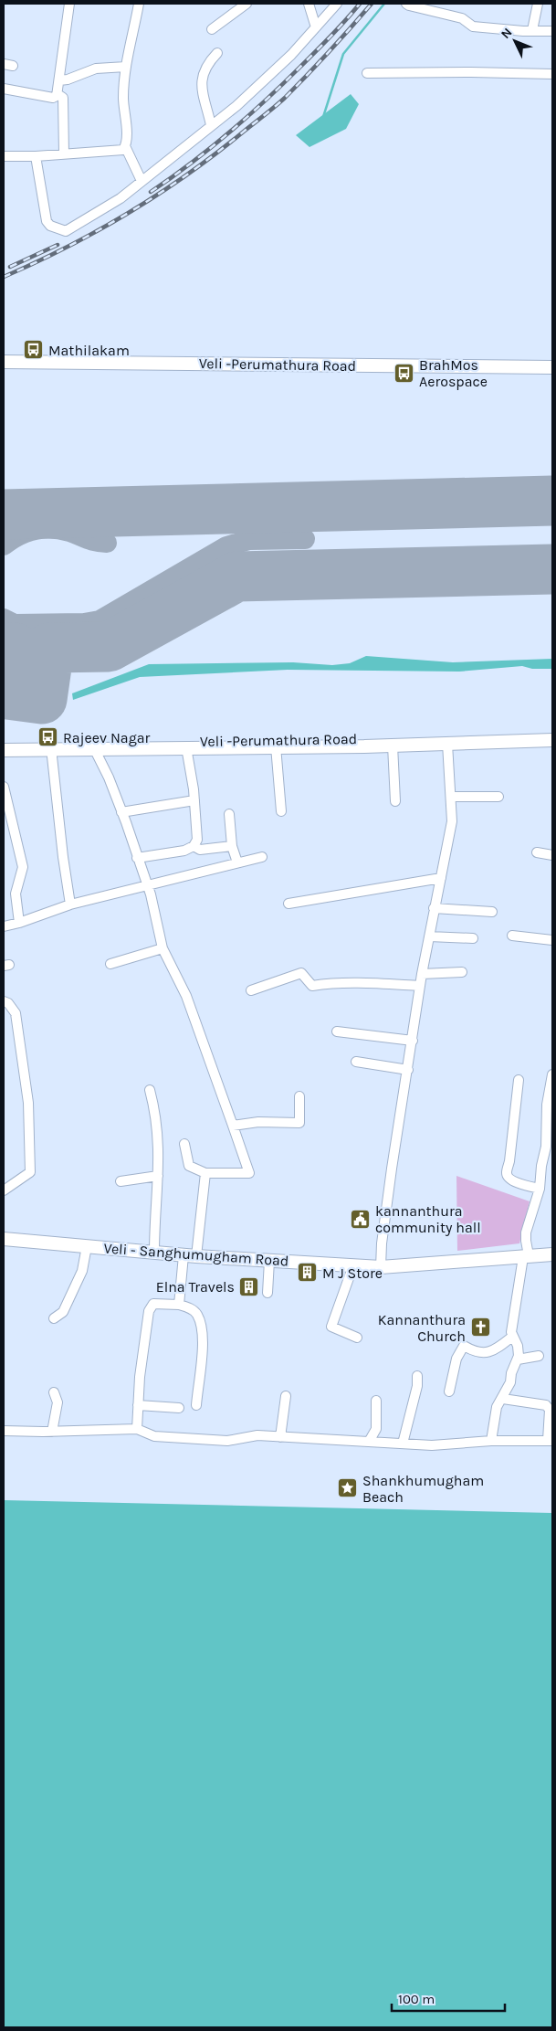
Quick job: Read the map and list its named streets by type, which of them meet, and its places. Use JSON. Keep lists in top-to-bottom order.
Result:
{
  "streets": {
    "main road": ["Veli -Perumathura Road", "Veli - Sanghumugham Road"]
  },
  "places": {
    "bus stop": ["Mathilakam", "BrahMos Aerospace", "Rajeev Nagar"],
    "public building": ["kannanthura community hall"],
    "building": ["M J Store", "Elna Travels"],
    "church": ["Kannanthura Church"],
    "place": ["Shankhumugham Beach"]
  },
  "scale_bar": "100 m",
  "north": "top left"
}
